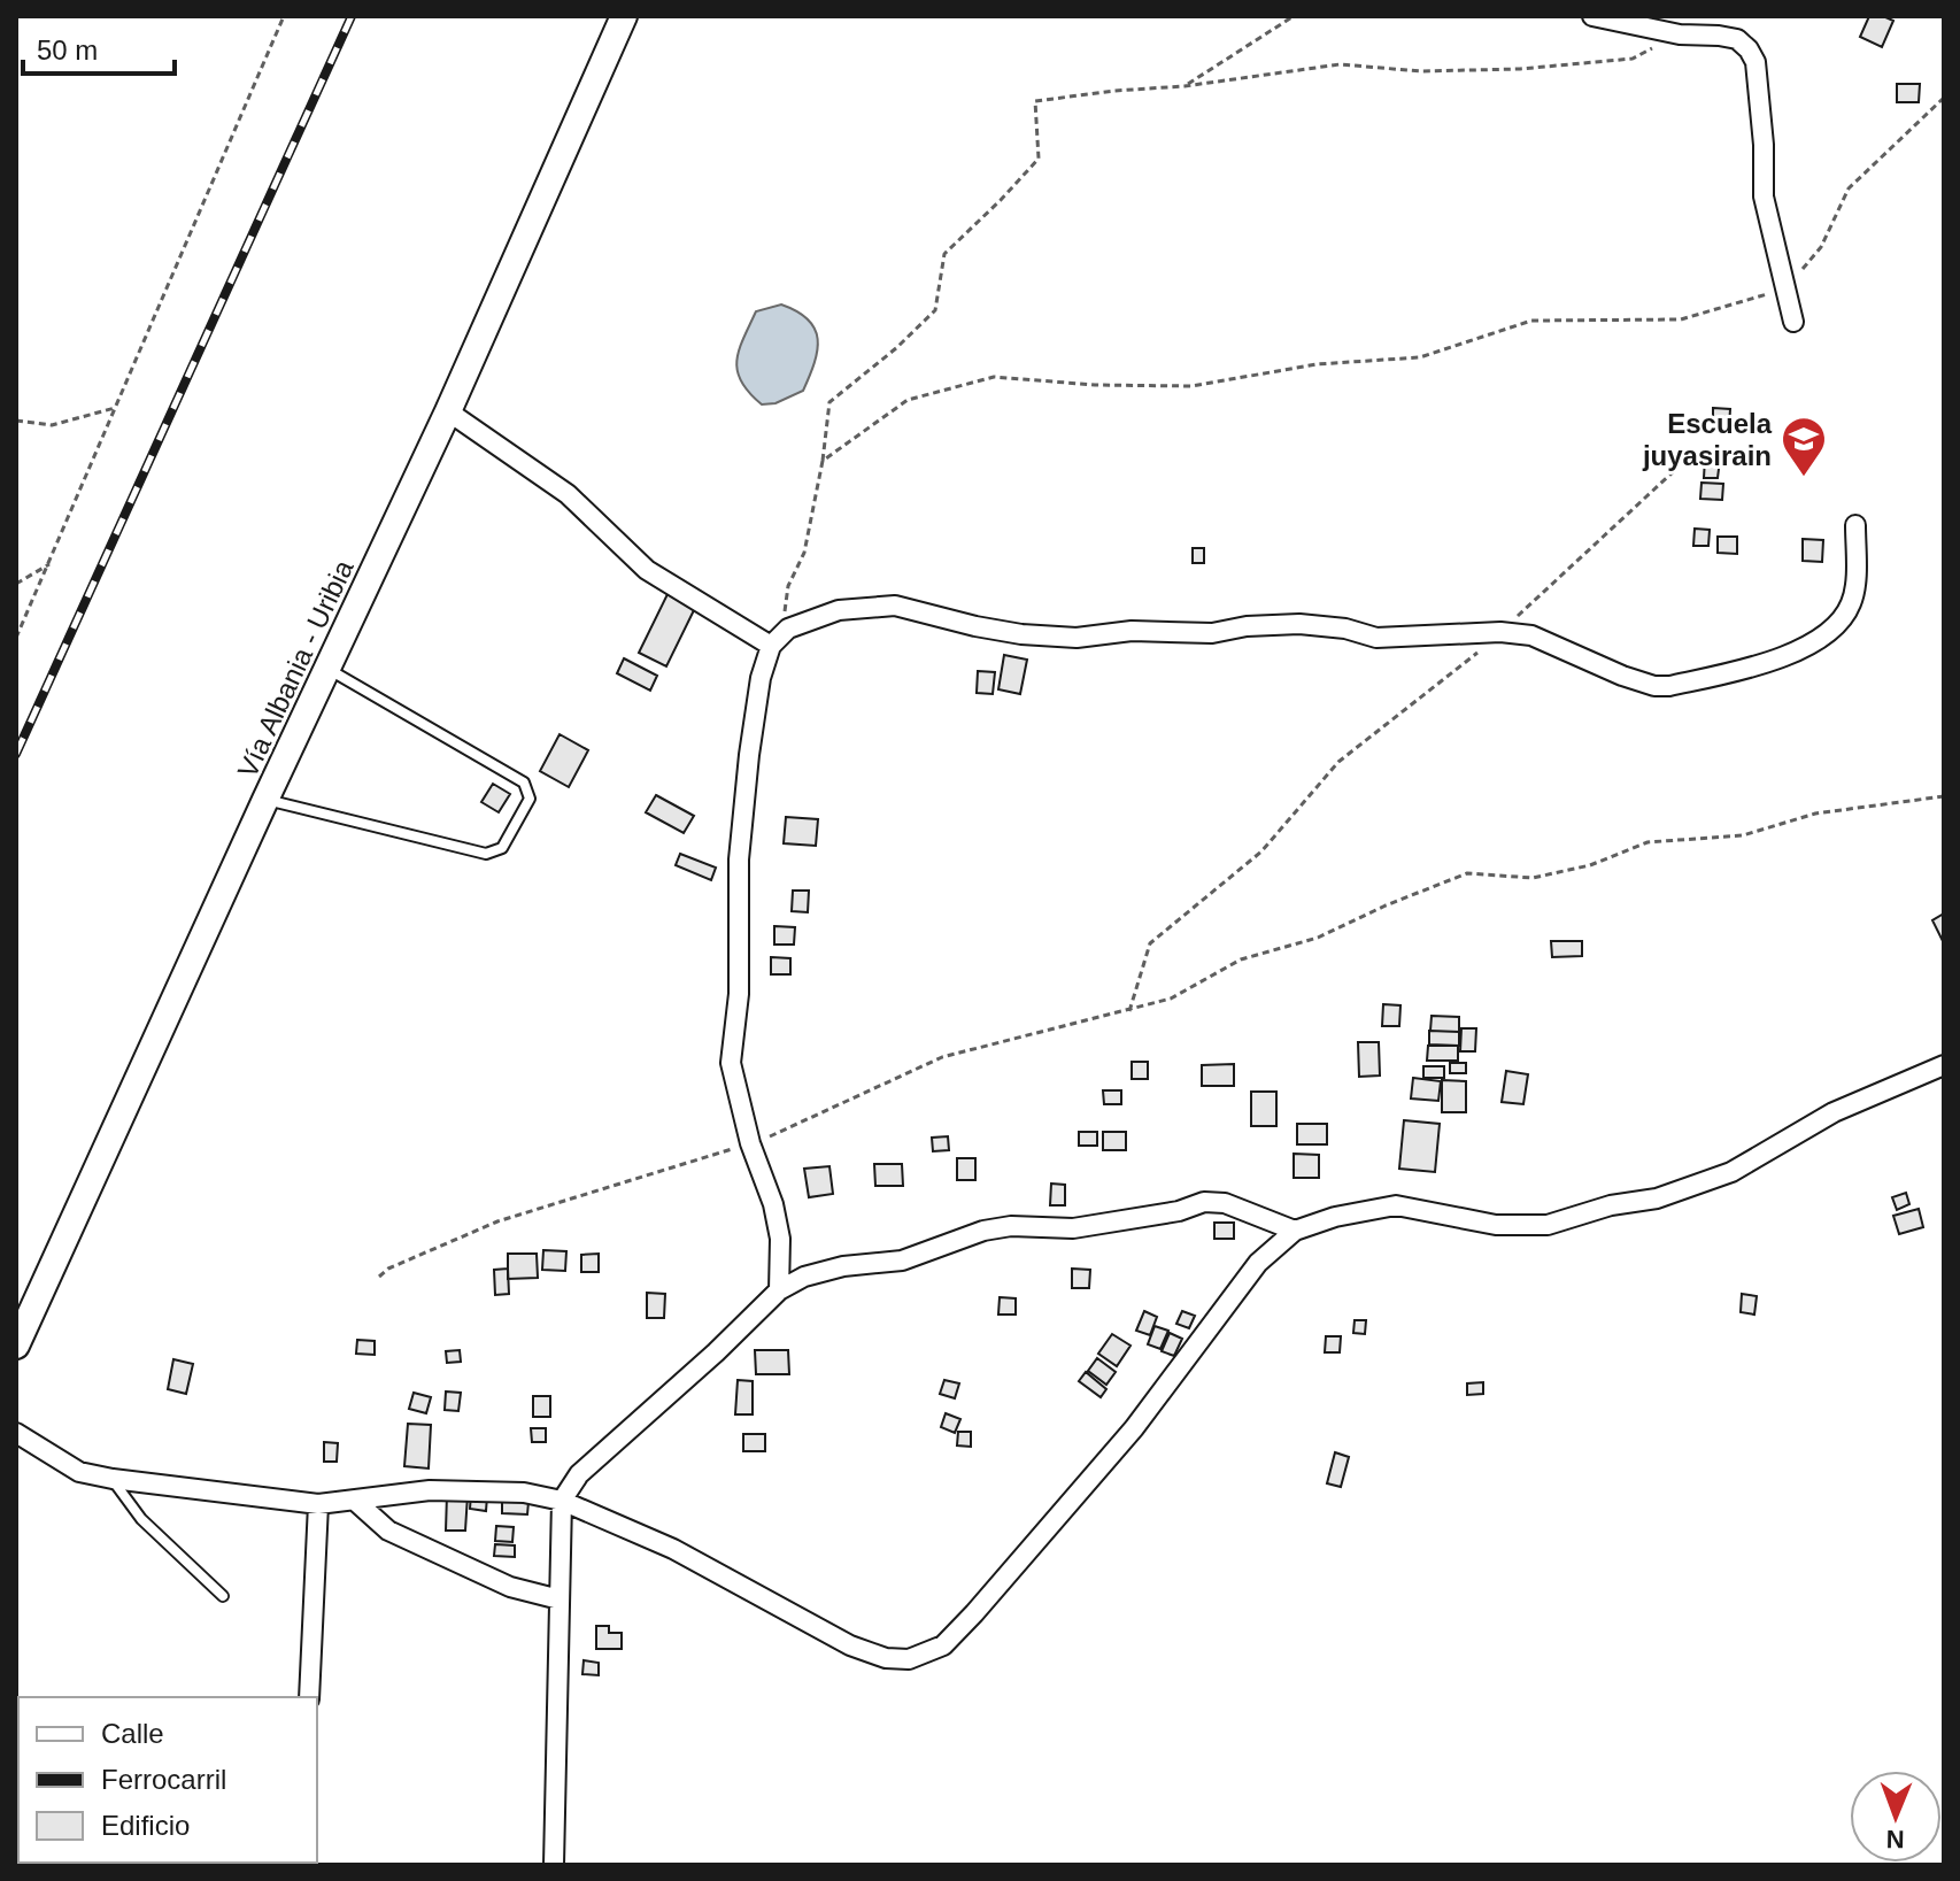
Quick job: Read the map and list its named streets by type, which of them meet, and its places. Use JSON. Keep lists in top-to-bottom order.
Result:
{
  "streets": {
    "main road": ["Vía Albania - Uribia"]
  },
  "places": {
    "school or university": ["Escuela juyasirain"]
  },
  "legend": ["Calle", "Ferrocarril", "Edificio"],
  "scale_bar": "50 m",
  "north": "bottom"
}
